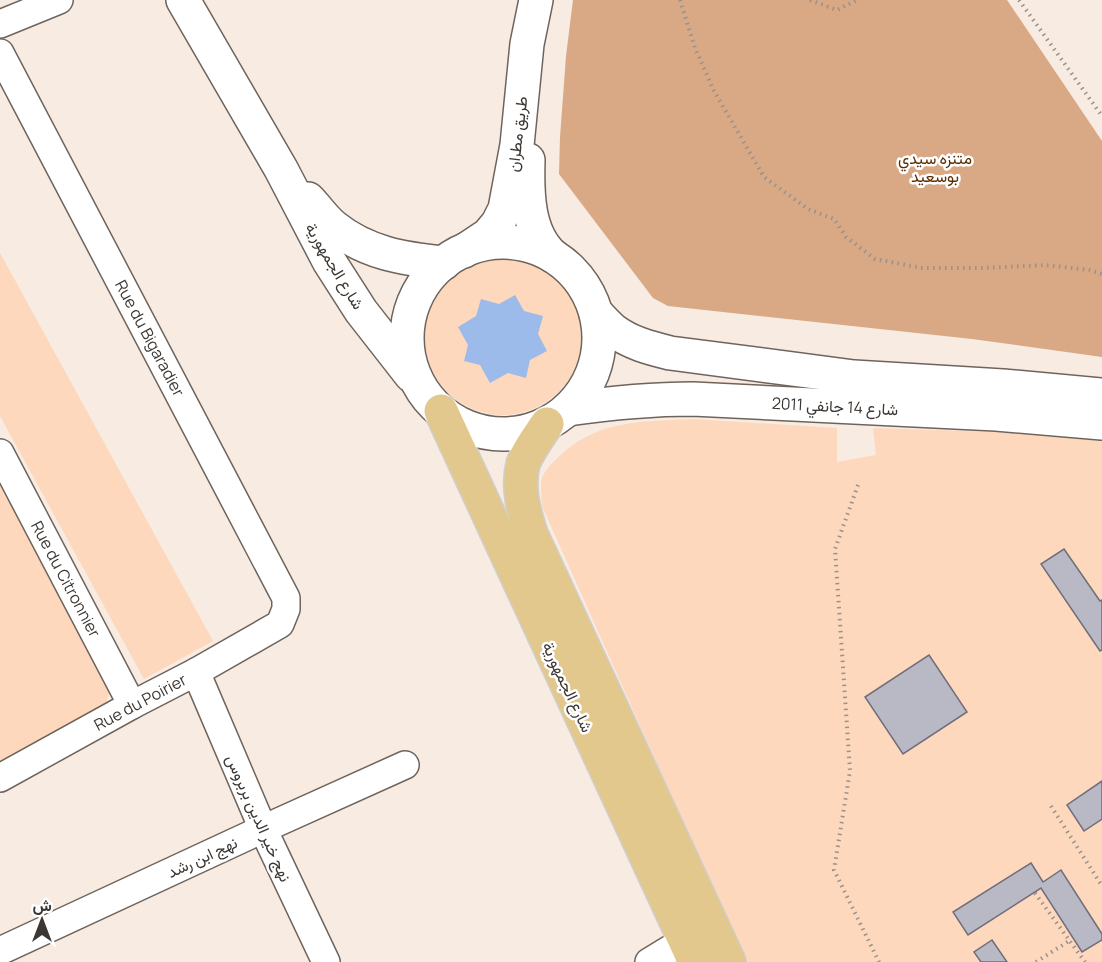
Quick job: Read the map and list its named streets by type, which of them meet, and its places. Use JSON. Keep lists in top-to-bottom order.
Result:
{
  "streets": {
    "highway": ["شارع الجمهورية"],
    "main road": ["طريق مطران", "شارع 14 جانفي 2011"],
    "street": [
      "Rue du Bigaradier",
      "Rue du Citronnier",
      "Rue du Poirier",
      "نهج خير الدين بربروس",
      "نهج ابن رشد"
    ]
  },
  "crossings": [
    ["طريق مطران", "شارع الجمهورية"],
    ["طريق مطران", "شارع 14 جانفي 2011"],
    ["شارع الجمهورية", "شارع 14 جانفي 2011"],
    ["Rue du Bigaradier", "Rue du Poirier"],
    ["Rue du Citronnier", "Rue du Poirier"],
    ["Rue du Poirier", "نهج خير الدين بربروس"],
    ["نهج خير الدين بربروس", "نهج ابن رشد"]
  ],
  "parks": ["متنزه سيدي بوسعيد"],
  "north": "top"
}
